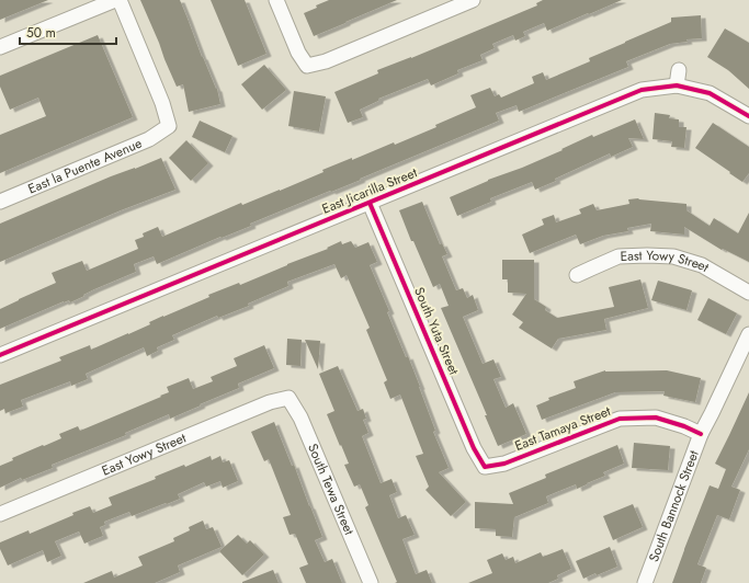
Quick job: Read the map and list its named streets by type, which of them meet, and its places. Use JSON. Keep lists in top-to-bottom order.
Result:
{
  "streets": {
    "street": [
      "East la Puente Avenue",
      "East Jicarilla Street",
      "East Yowy Street",
      "South Yuta Street",
      "East Tamaya Street",
      "South Tewa Street",
      "South Bannock Street"
    ]
  },
  "crossings": [
    ["East Jicarilla Street", "South Yuta Street"],
    ["East Yowy Street", "South Tewa Street"],
    ["South Yuta Street", "East Tamaya Street"],
    ["East Tamaya Street", "South Bannock Street"]
  ],
  "scale_bar": "50 m"
}
